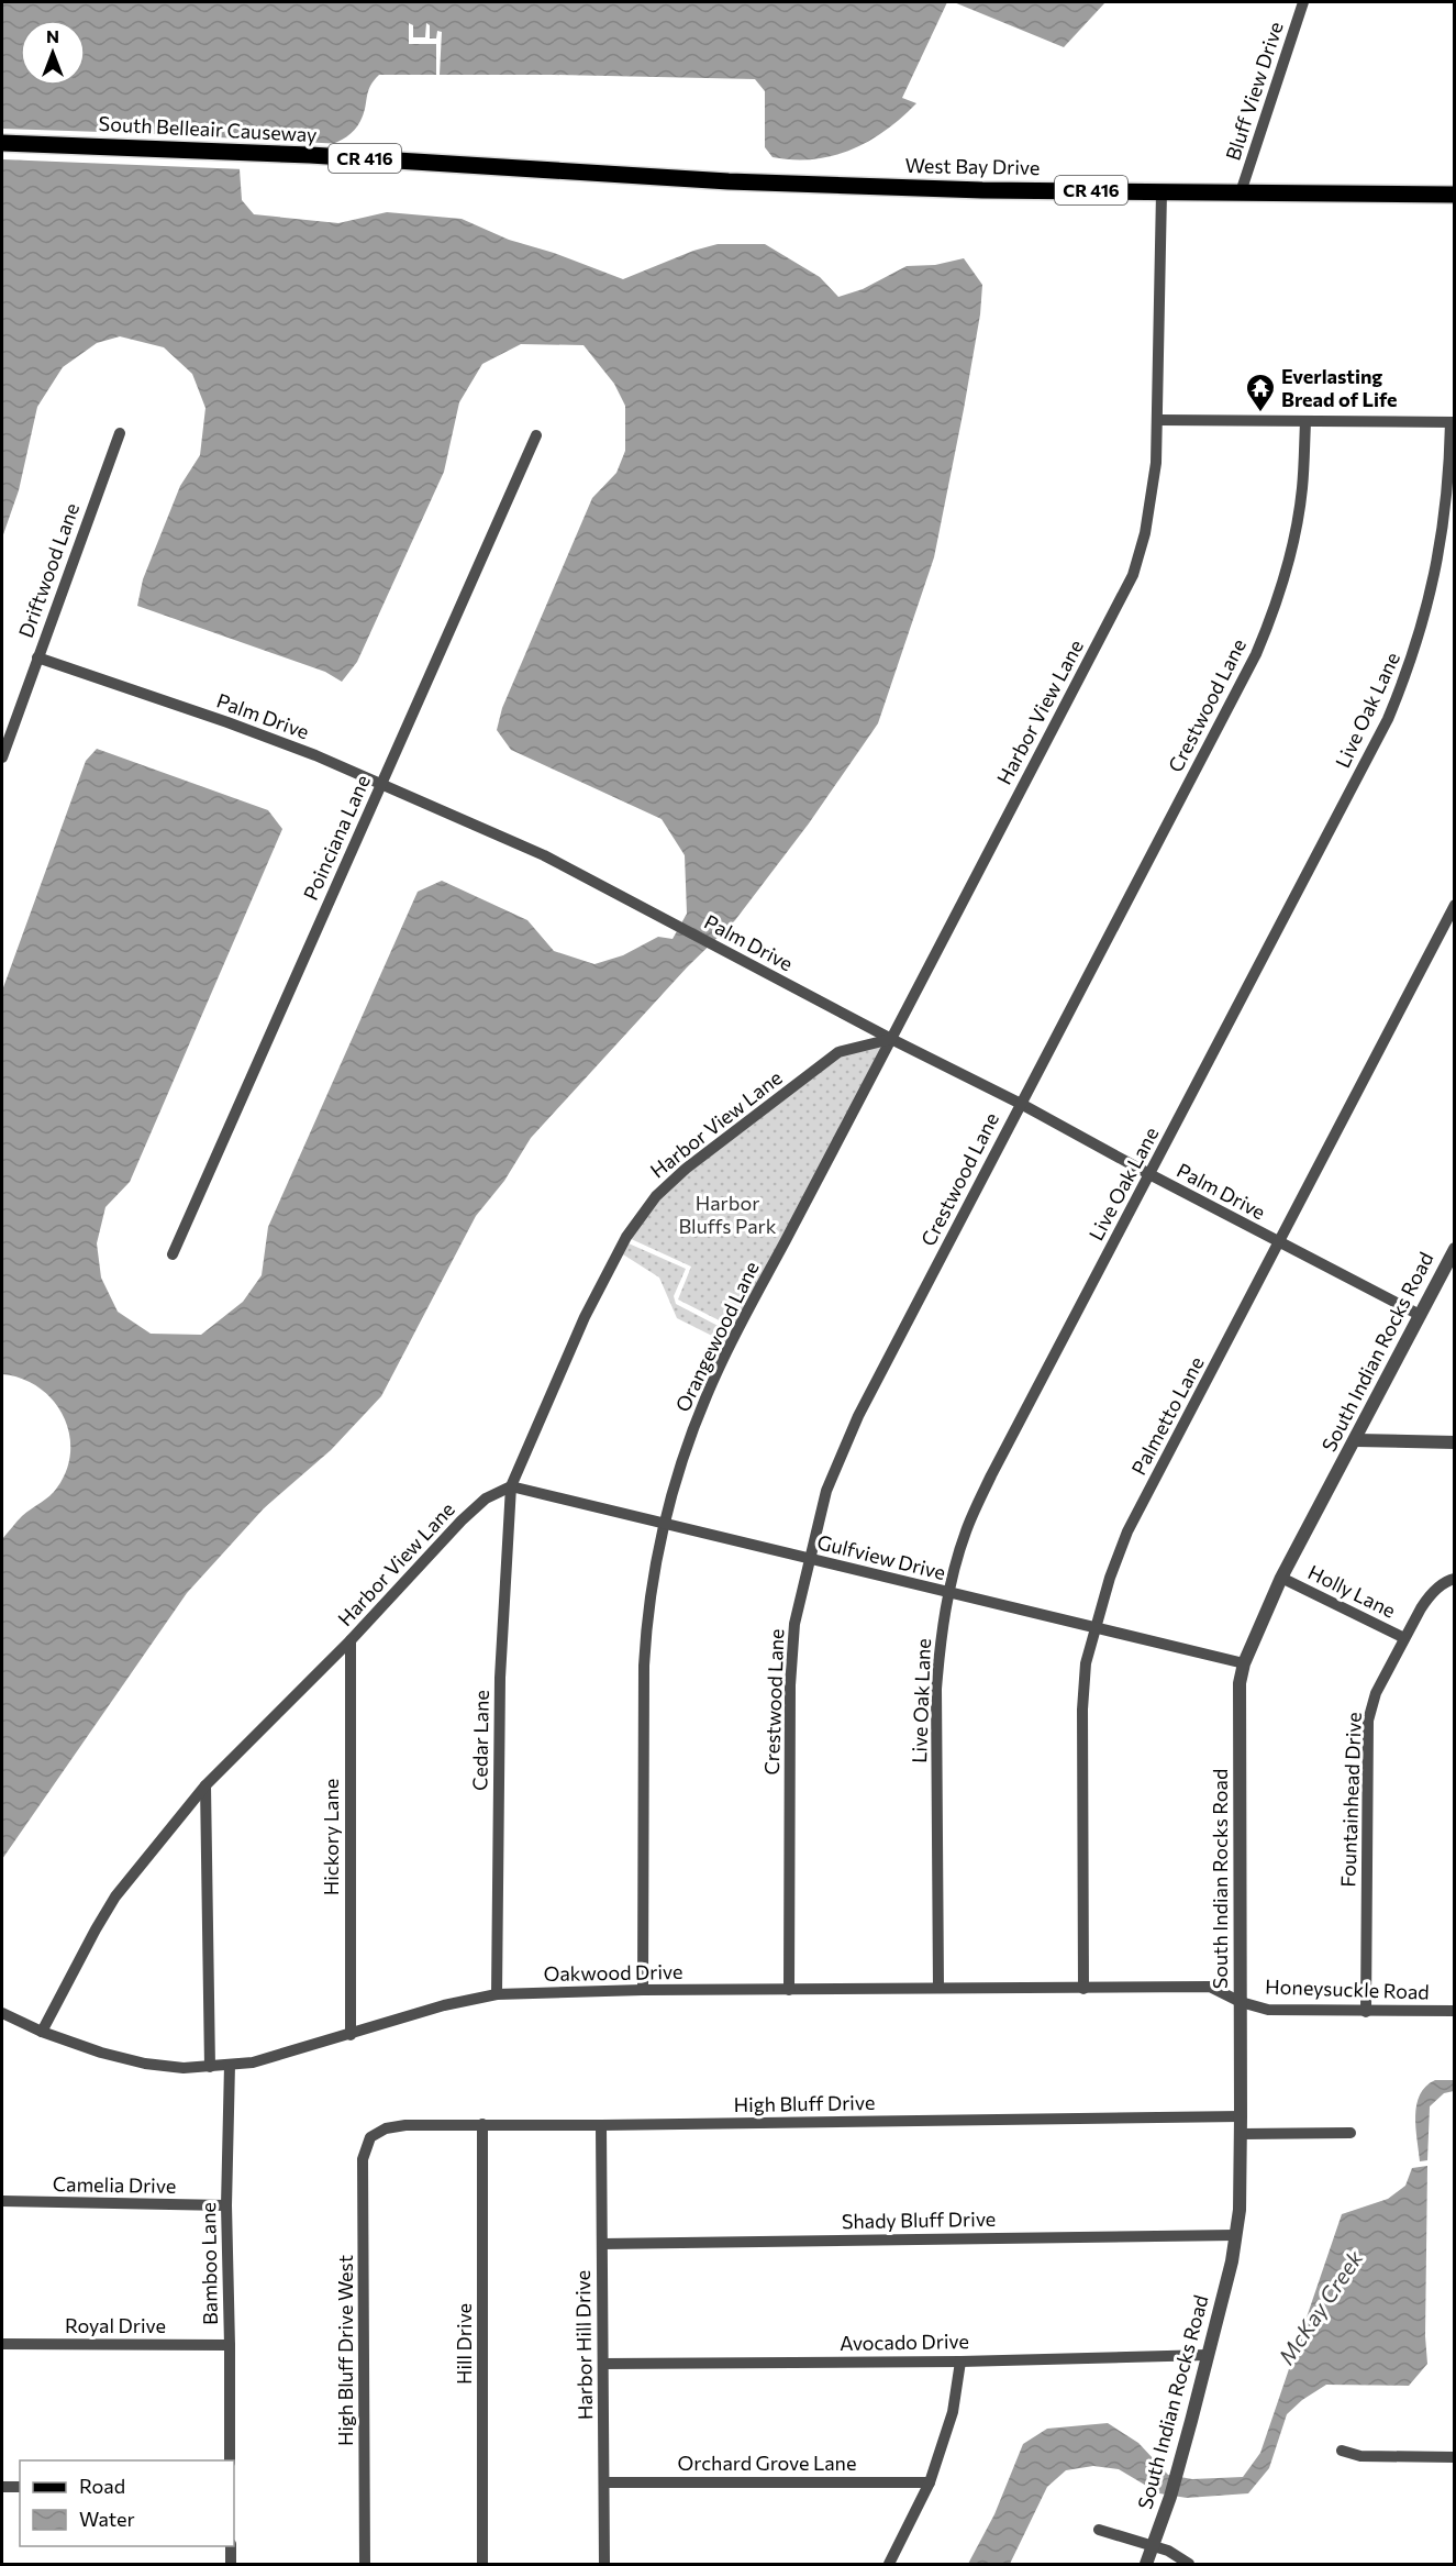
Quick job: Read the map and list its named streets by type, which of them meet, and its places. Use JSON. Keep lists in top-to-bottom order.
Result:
{
  "streets": {
    "main road": ["South Belleair Causeway", "CR 416", "West Bay Drive"],
    "street": [
      "Bluff View Drive",
      "Driftwood Lane",
      "Crestwood Lane",
      "Live Oak Lane",
      "Harbor View Lane",
      "Palm Drive",
      "Poinciana Lane",
      "Orangewood Lane",
      "South Indian Rocks Road",
      "Palmetto Lane",
      "Gulfview Drive",
      "Holly Lane",
      "Cedar Lane",
      "Fountainhead Drive",
      "Hickory Lane",
      "Oakwood Drive",
      "Honeysuckle Road",
      "High Bluff Drive",
      "Camelia Drive",
      "Shady Bluff Drive",
      "Bamboo Lane",
      "Royal Drive",
      "Avocado Drive",
      "Hill Drive",
      "Harbor Hill Drive",
      "High Bluff Drive West",
      "Orchard Grove Lane"
    ]
  },
  "crossings": [
    ["Bluff View Drive", "West Bay Drive"],
    ["South Belleair Causeway", "West Bay Drive"],
    ["West Bay Drive", "Harbor View Lane"],
    ["Driftwood Lane", "Palm Drive"],
    ["Crestwood Lane", "Palm Drive"],
    ["Crestwood Lane", "Gulfview Drive"],
    ["Crestwood Lane", "Oakwood Drive"],
    ["Live Oak Lane", "Palm Drive"],
    ["Live Oak Lane", "Gulfview Drive"],
    ["Live Oak Lane", "Oakwood Drive"],
    ["Harbor View Lane", "Palm Drive"],
    ["Harbor View Lane", "Orangewood Lane"],
    ["Harbor View Lane", "Gulfview Drive"],
    ["Harbor View Lane", "Cedar Lane"],
    ["Harbor View Lane", "Hickory Lane"],
    ["Harbor View Lane", "Oakwood Drive"],
    ["Palm Drive", "Poinciana Lane"],
    ["Palm Drive", "Orangewood Lane"],
    ["Palm Drive", "South Indian Rocks Road"],
    ["Palm Drive", "Palmetto Lane"],
    ["Orangewood Lane", "Gulfview Drive"],
    ["Orangewood Lane", "Oakwood Drive"],
    ["South Indian Rocks Road", "Gulfview Drive"],
    ["South Indian Rocks Road", "Holly Lane"],
    ["South Indian Rocks Road", "Oakwood Drive"],
    ["South Indian Rocks Road", "Honeysuckle Road"],
    ["South Indian Rocks Road", "High Bluff Drive"],
    ["South Indian Rocks Road", "Shady Bluff Drive"],
    ["South Indian Rocks Road", "Avocado Drive"],
    ["Palmetto Lane", "Gulfview Drive"],
    ["Palmetto Lane", "Oakwood Drive"],
    ["Gulfview Drive", "Cedar Lane"],
    ["Holly Lane", "Fountainhead Drive"],
    ["Cedar Lane", "Oakwood Drive"],
    ["Fountainhead Drive", "Honeysuckle Road"],
    ["Hickory Lane", "Oakwood Drive"],
    ["Oakwood Drive", "Honeysuckle Road"],
    ["Oakwood Drive", "Bamboo Lane"],
    ["High Bluff Drive", "Hill Drive"],
    ["High Bluff Drive", "Harbor Hill Drive"],
    ["High Bluff Drive", "High Bluff Drive West"],
    ["Camelia Drive", "Bamboo Lane"],
    ["Shady Bluff Drive", "Harbor Hill Drive"],
    ["Bamboo Lane", "Royal Drive"],
    ["Avocado Drive", "Harbor Hill Drive"],
    ["Harbor Hill Drive", "Orchard Grove Lane"]
  ],
  "water": ["McKay Creek"],
  "parks": ["Harbor Bluffs Park"],
  "places": {
    "temple": ["Everlasting Bread of Life"]
  },
  "legend": ["Road", "Water"],
  "north": "top"
}
